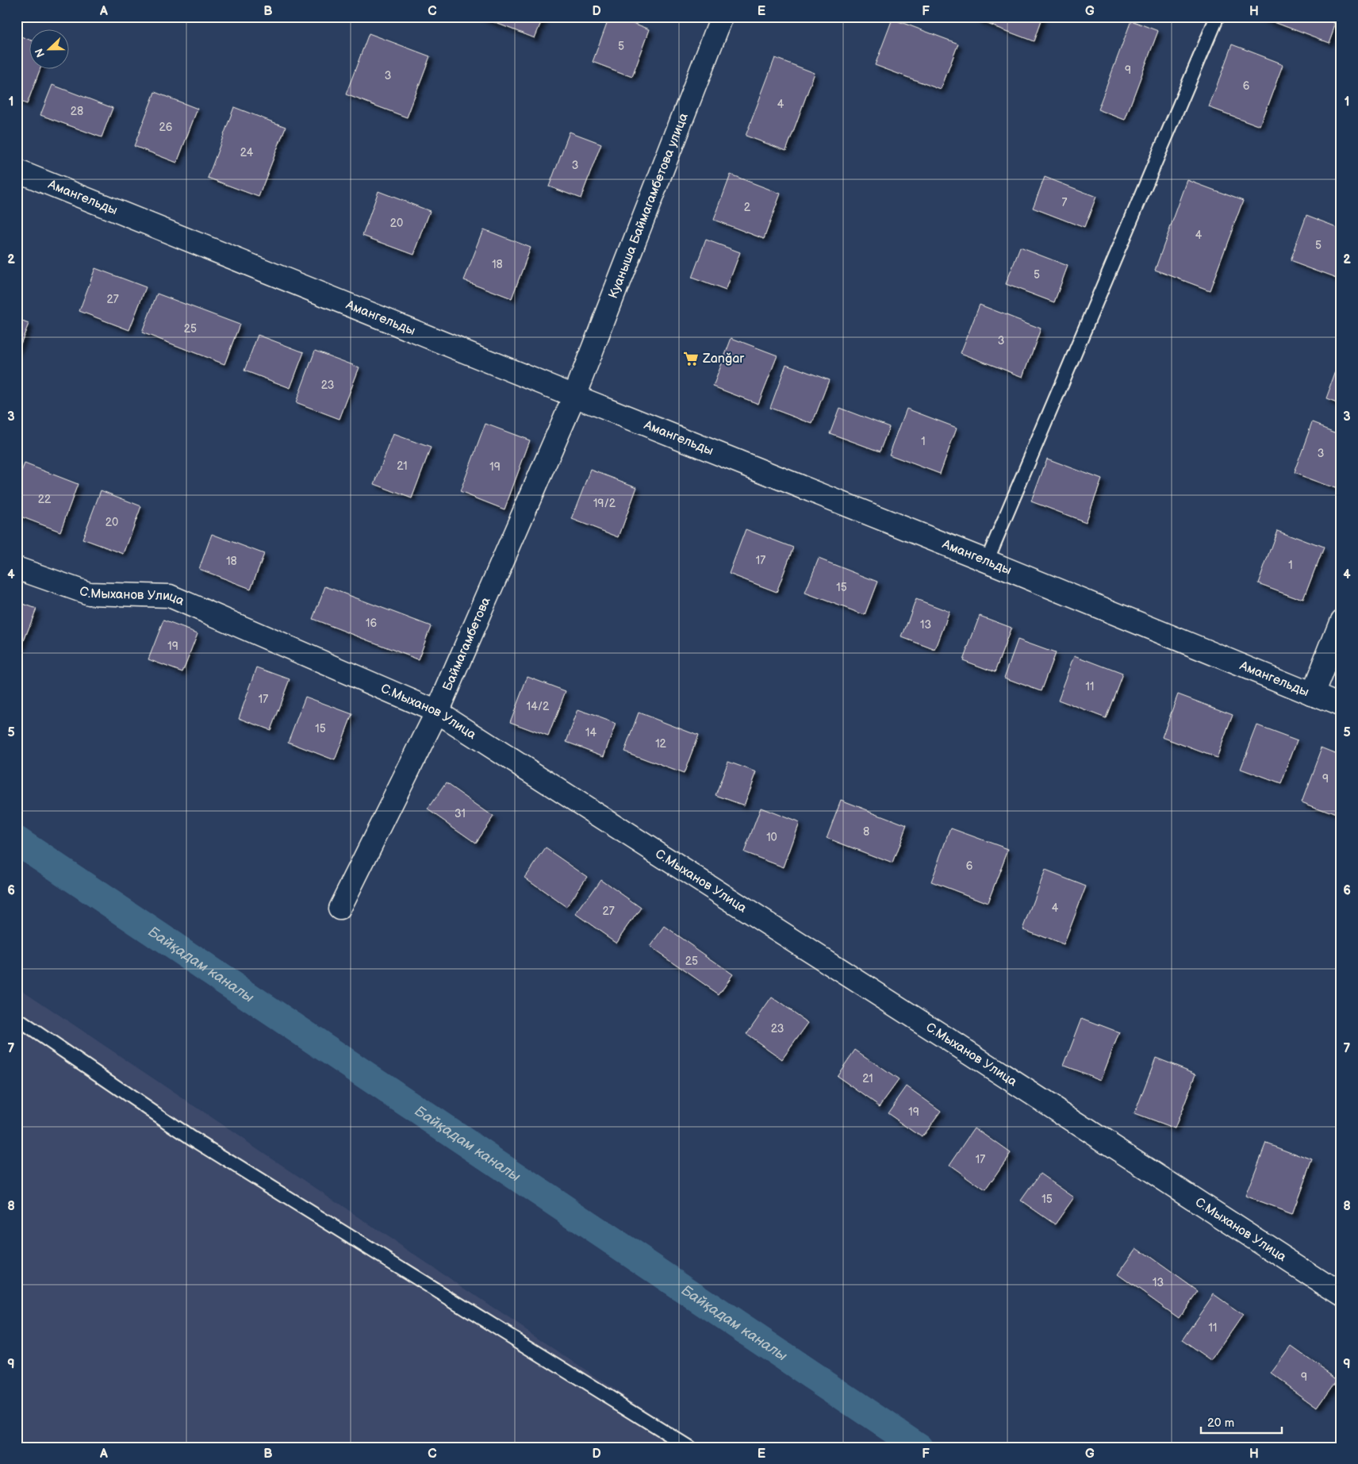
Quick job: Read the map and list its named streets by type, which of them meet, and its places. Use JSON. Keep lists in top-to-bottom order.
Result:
{
  "streets": {
    "street": [
      "Амангельды",
      "Куаныша Баймагамбетова улица",
      "С.Мыханов Улица",
      "Баймагамбетова"
    ]
  },
  "crossings": [
    ["Амангельды", "Куаныша Баймагамбетова улица"],
    ["Амангельды", "Баймагамбетова"],
    ["Куаныша Баймагамбетова улица", "Баймагамбетова"],
    ["С.Мыханов Улица", "Баймагамбетова"]
  ],
  "water": ["Байқадам каналы"],
  "places": {
    "supermarket": ["Zanğar"]
  },
  "house_numbers": [
    "5",
    "9",
    "3",
    "6",
    "4",
    "28",
    "26",
    "24",
    "3",
    "7",
    "2",
    "20",
    "4",
    "5",
    "18",
    "5",
    "27",
    "25",
    "3",
    "23",
    "1",
    "3",
    "21",
    "19",
    "22",
    "19/2",
    "20",
    "17",
    "18",
    "1",
    "15",
    "16",
    "13",
    "19",
    "11",
    "17",
    "14/2",
    "15",
    "14",
    "12",
    "9",
    "31",
    "8",
    "10",
    "6",
    "4",
    "27",
    "25",
    "23",
    "21",
    "19",
    "17",
    "15",
    "13",
    "11",
    "9"
  ],
  "scale_bar": "20 m",
  "north": "left",
  "grid": {
    "columns": [
      "A",
      "B",
      "C",
      "D",
      "E",
      "F",
      "G",
      "H"
    ],
    "rows": [
      "1",
      "2",
      "3",
      "4",
      "5",
      "6",
      "7",
      "8",
      "9"
    ]
  }
}
